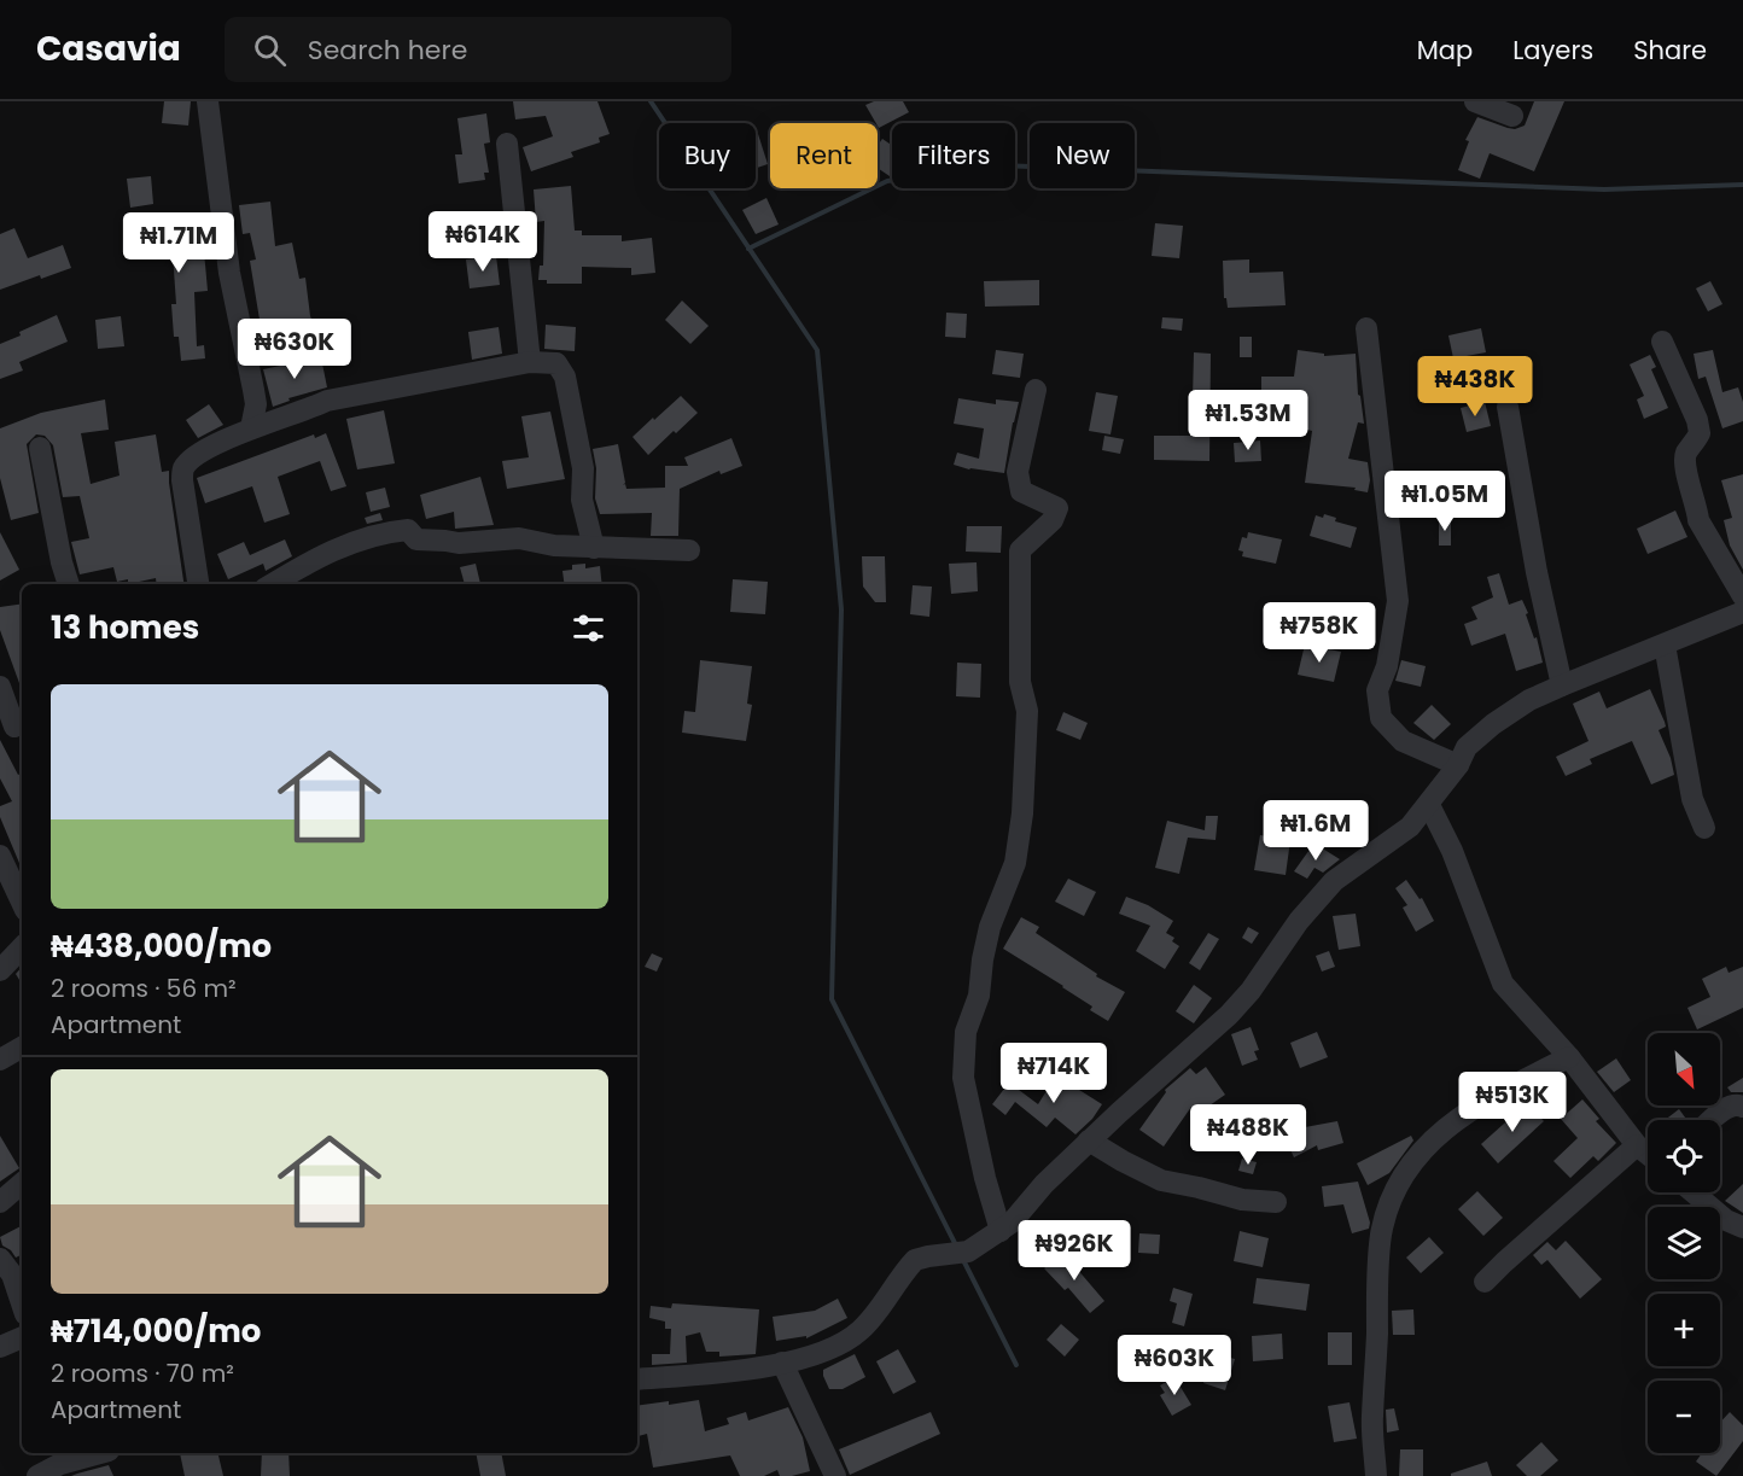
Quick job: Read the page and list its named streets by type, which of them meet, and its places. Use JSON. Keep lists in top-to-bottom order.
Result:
{
  "north": "bottom right",
  "page": {
    "header": "Casavia",
    "search": "Search here",
    "nav": ["Map", "Layers", "Share"],
    "chip": [
      "Buy",
      "Rent",
      "Filters",
      "New"
    ],
    "price": [
      "₦614K",
      "₦1.71M",
      "₦630K",
      "₦438K",
      "₦1.53M",
      "₦1.05M",
      "₦758K",
      "₦1.6M",
      "₦714K",
      "₦513K",
      "₦488K",
      "₦926K",
      "₦603K"
    ],
    "heading": "13 homes",
    "list": [
      {
        "name": "₦438,000/mo",
        "note": "2 rooms · 56 m² · Apartment"
      },
      {
        "name": "₦714,000/mo",
        "note": "2 rooms · 70 m² · Apartment"
      }
    ],
    "map_buttons": ["+", "−"]
  }
}
